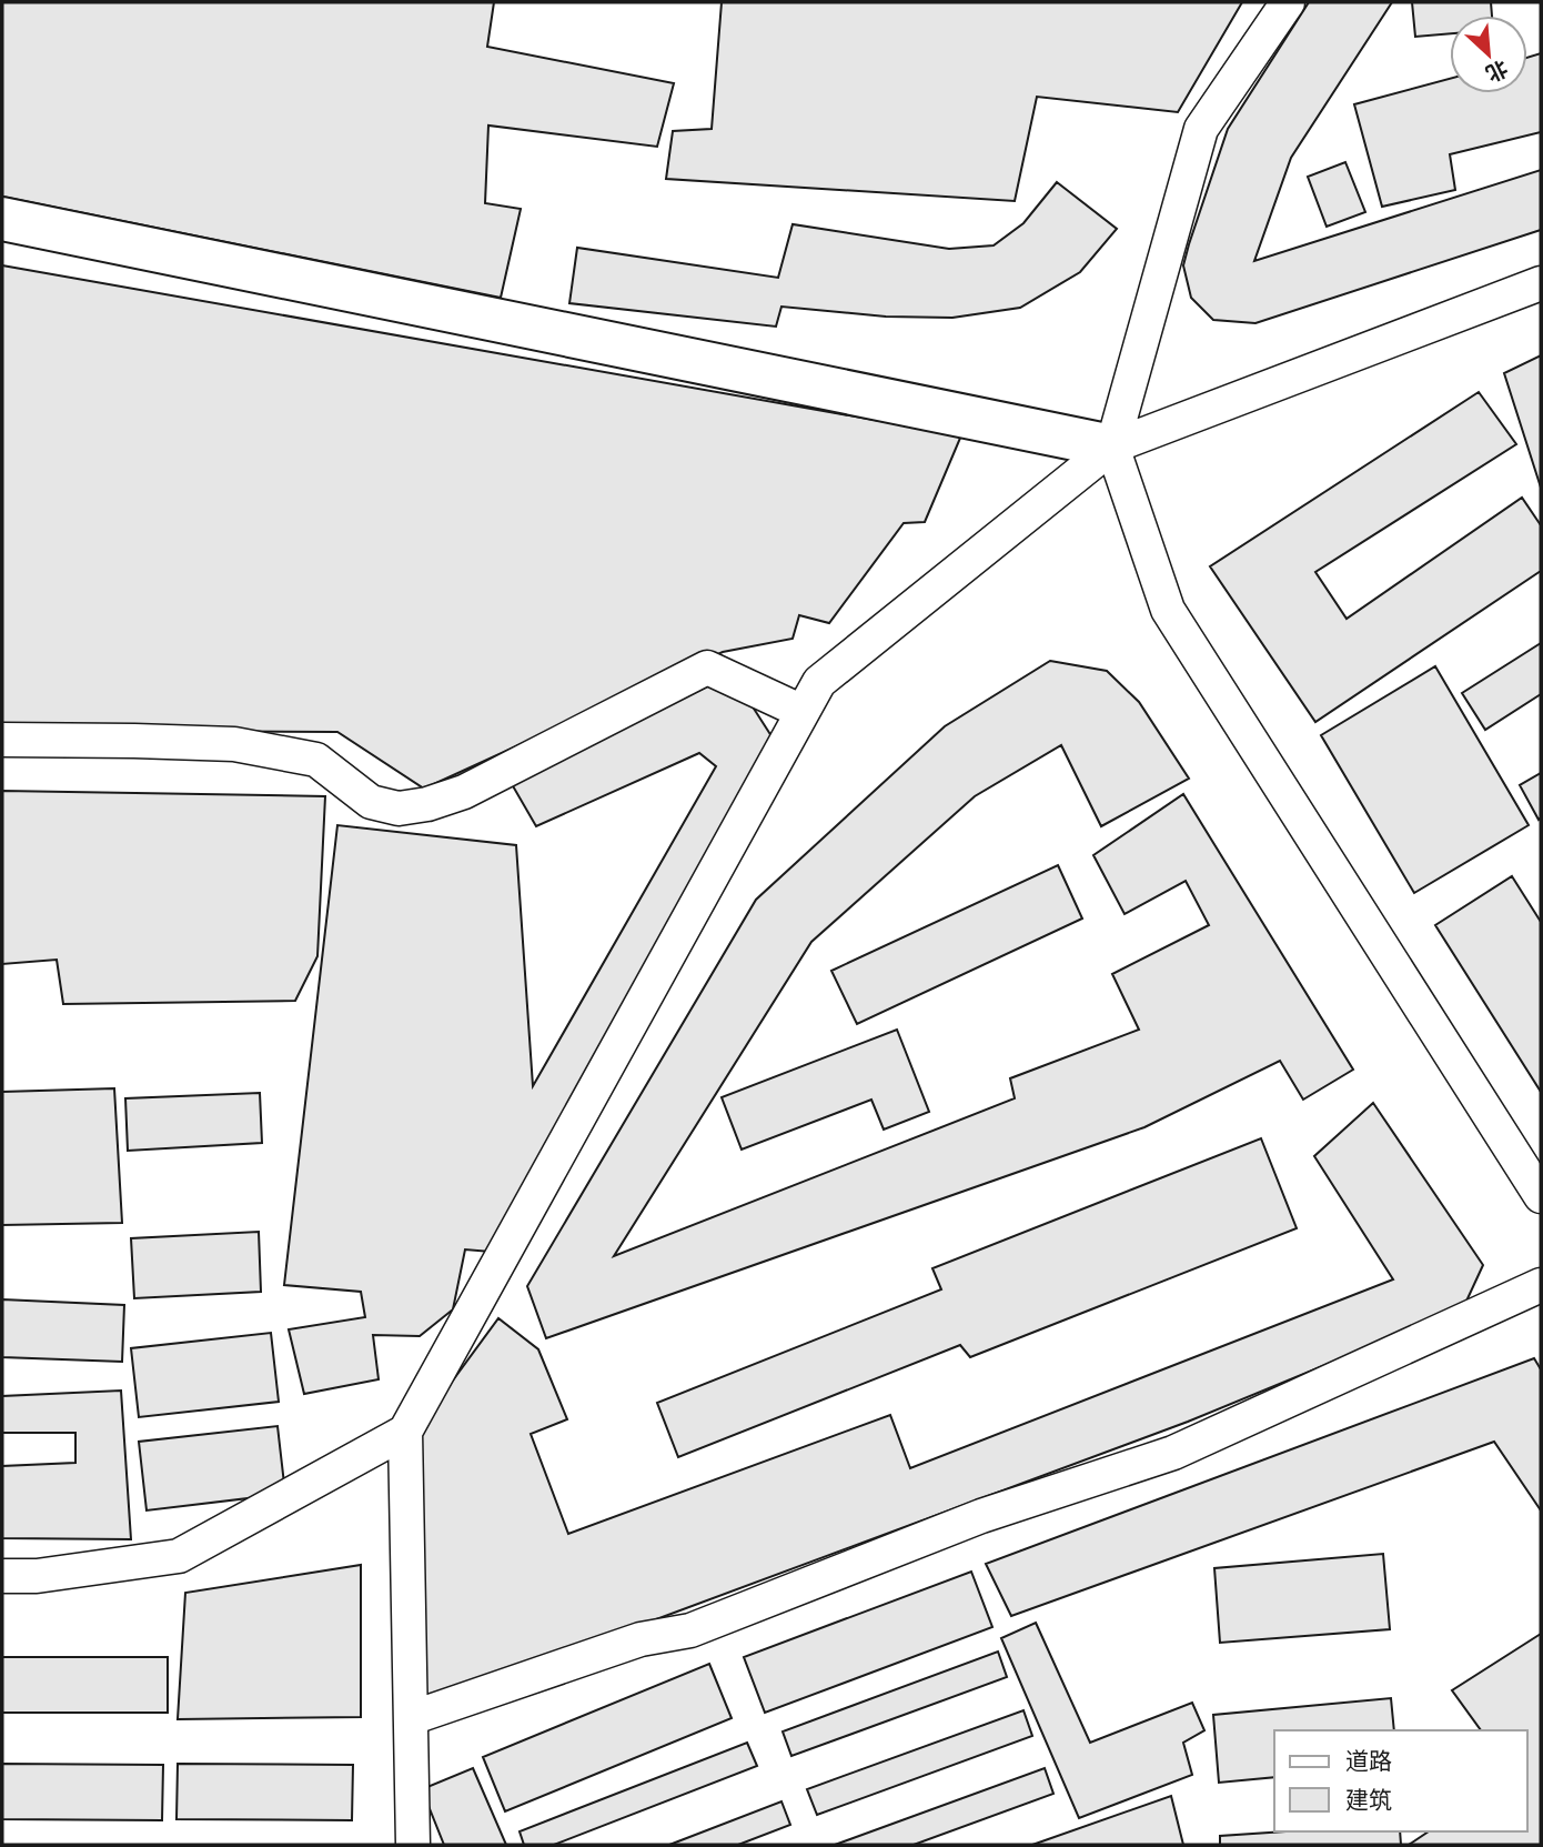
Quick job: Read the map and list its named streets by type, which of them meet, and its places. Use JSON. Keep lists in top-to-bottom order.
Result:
{
  "legend": ["道路", "建筑"],
  "north": "bottom right"
}
